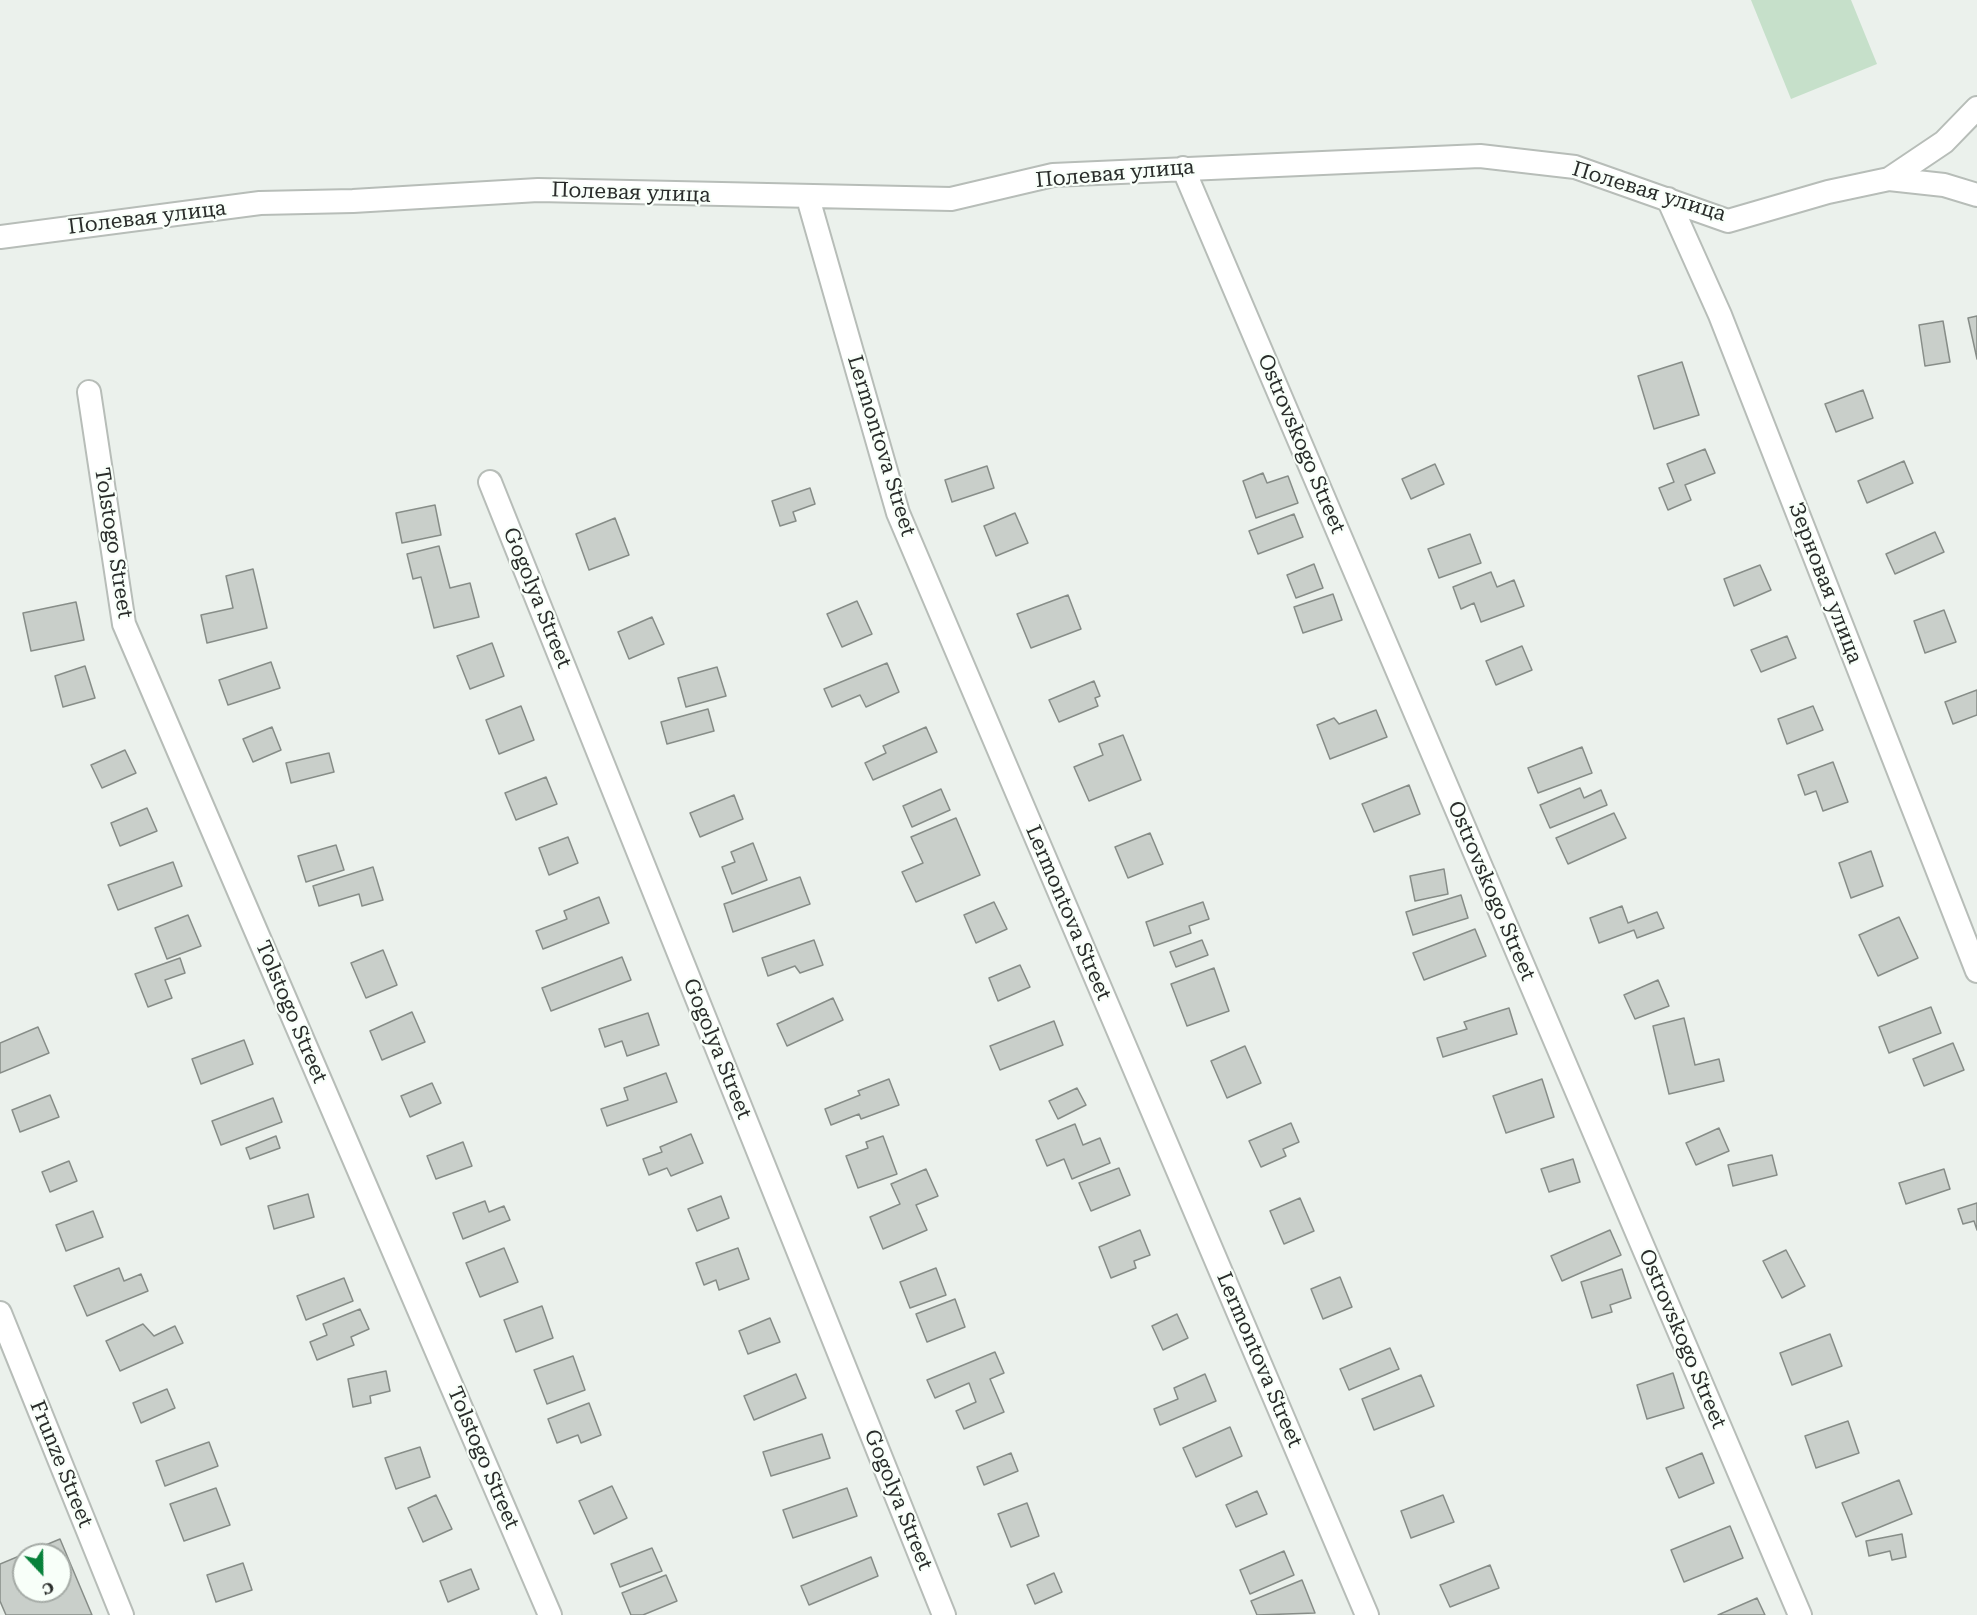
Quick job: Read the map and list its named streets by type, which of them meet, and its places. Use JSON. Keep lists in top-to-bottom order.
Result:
{
  "streets": {
    "street": [
      "Полевая улица",
      "Ostrovskogo Street",
      "Lermontova Street",
      "Tolstogo Street",
      "Зерновая улица",
      "Gogolya Street",
      "Frunze Street"
    ]
  },
  "crossings": [
    ["Полевая улица", "Ostrovskogo Street"],
    ["Полевая улица", "Lermontova Street"],
    ["Полевая улица", "Зерновая улица"]
  ],
  "north": "bottom"
}
